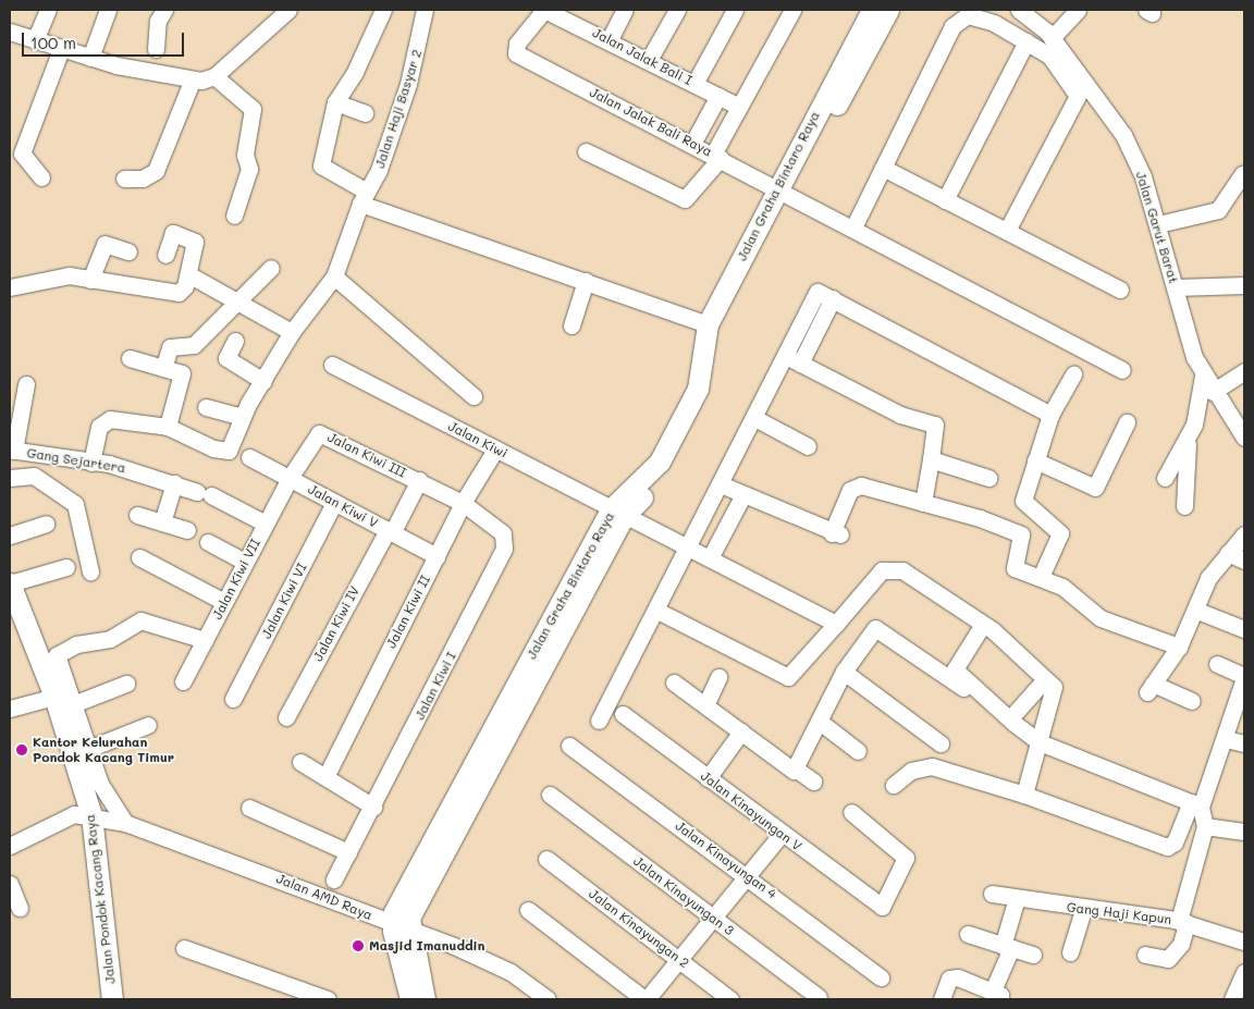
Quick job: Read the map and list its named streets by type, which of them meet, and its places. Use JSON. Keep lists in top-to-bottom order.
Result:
{
  "streets": {
    "main road": ["Jalan Graha Bintaro Raya", "Jalan Pondok Kacang Raya"],
    "street": [
      "Jalan Jalak Bali I",
      "Jalan Haji Basyar 2",
      "Jalan Jalak Bali Raya",
      "Jalan Garut Barat",
      "Jalan Kiwi",
      "Jalan Kiwi III",
      "Gang Sejartera",
      "Jalan Kiwi V",
      "Jalan Kiwi VII",
      "Jalan Kiwi VI",
      "Jalan Kiwi II",
      "Jalan Kiwi IV",
      "Jalan Kiwi I",
      "Jalan Kinayungan V",
      "Jalan Kinayungan 4",
      "Jalan Kinayungan 3",
      "Jalan AMD Raya",
      "Gang Haji Kapun",
      "Jalan Kinayungan 2"
    ]
  },
  "crossings": [
    ["Jalan Jalak Bali I", "Jalan Jalak Bali Raya"],
    ["Jalan Jalak Bali Raya", "Jalan Graha Bintaro Raya"],
    ["Jalan Graha Bintaro Raya", "Jalan Kiwi"],
    ["Jalan Graha Bintaro Raya", "Jalan AMD Raya"],
    ["Jalan Kiwi", "Jalan Kiwi II"],
    ["Jalan Kiwi III", "Jalan Kiwi V"],
    ["Jalan Kiwi III", "Jalan Kiwi VII"],
    ["Jalan Kiwi III", "Jalan Kiwi II"],
    ["Jalan Kiwi III", "Jalan Kiwi IV"],
    ["Jalan Kiwi III", "Jalan Kiwi I"],
    ["Gang Sejartera", "Jalan Kiwi VII"],
    ["Jalan Kiwi V", "Jalan Kiwi VII"],
    ["Jalan Kiwi V", "Jalan Kiwi VI"],
    ["Jalan Kiwi V", "Jalan Kiwi II"],
    ["Jalan Kiwi V", "Jalan Kiwi IV"],
    ["Jalan Kiwi II", "Jalan Kiwi I"],
    ["Jalan AMD Raya", "Jalan Pondok Kacang Raya"]
  ],
  "places": ["Kantor Kelurahan Pondok Kacang Timur", "Masjid Imanuddin"],
  "scale_bar": "100 m"
}
